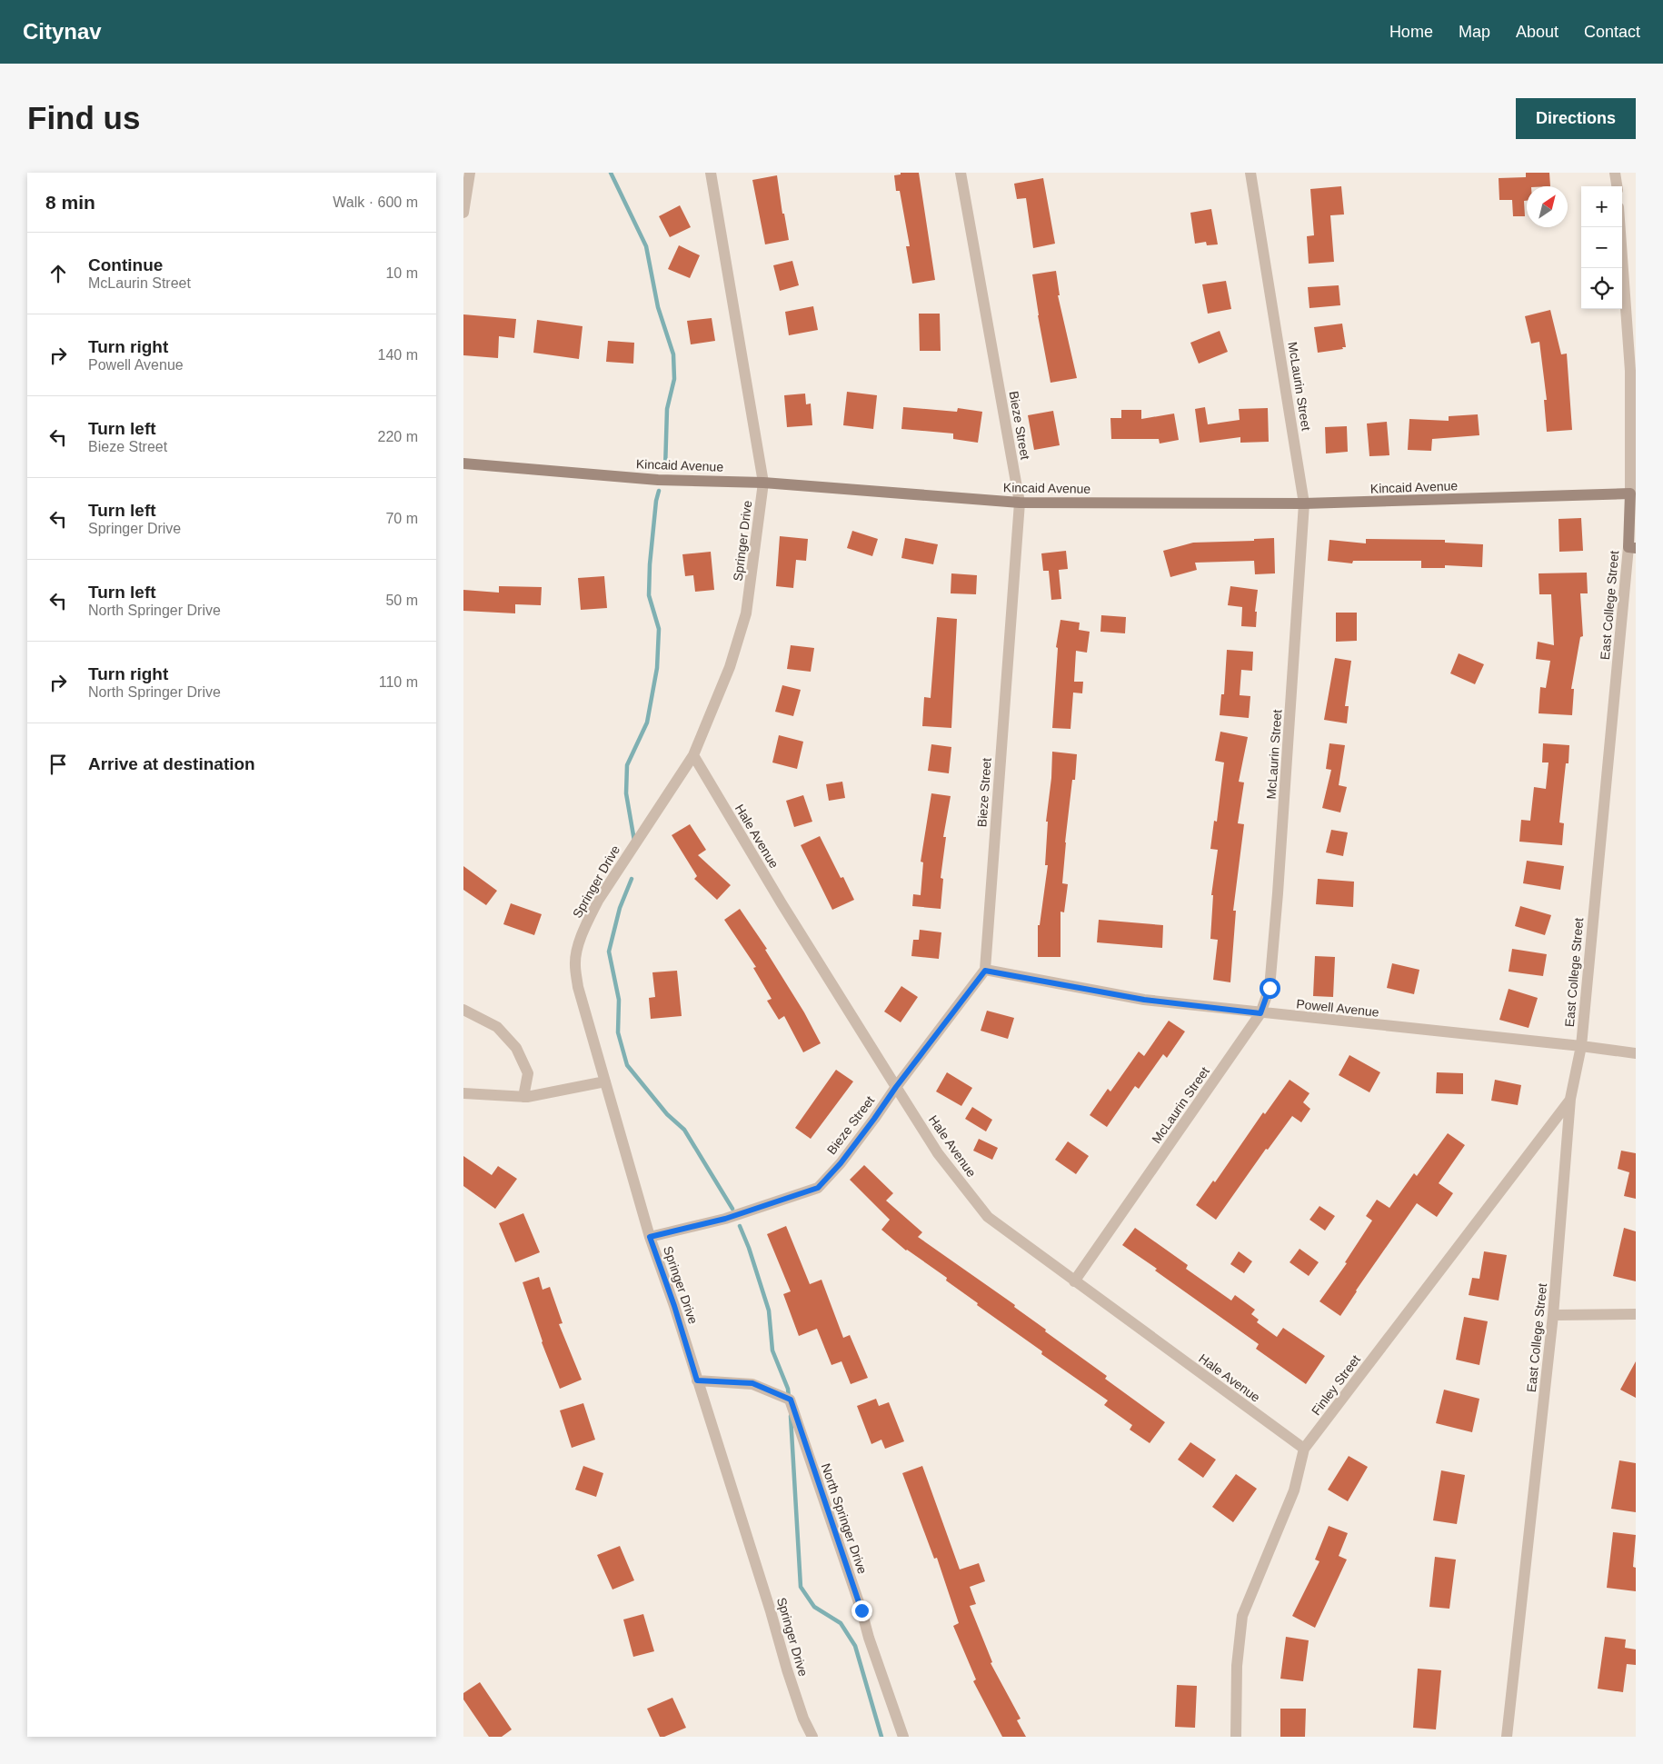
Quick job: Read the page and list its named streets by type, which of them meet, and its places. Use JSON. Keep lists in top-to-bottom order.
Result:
{
  "streets": {
    "street": [
      "McLaurin Street",
      "Bieze Street",
      "Kincaid Avenue",
      "Springer Drive",
      "East College Street",
      "Hale Avenue",
      "Powell Avenue",
      "Finley Street",
      "North Springer Drive"
    ]
  },
  "crossings": [
    ["McLaurin Street", "Kincaid Avenue"],
    ["McLaurin Street", "Hale Avenue"],
    ["McLaurin Street", "Powell Avenue"],
    ["Bieze Street", "Kincaid Avenue"],
    ["Bieze Street", "Springer Drive"],
    ["Bieze Street", "Hale Avenue"],
    ["Bieze Street", "Powell Avenue"],
    ["Kincaid Avenue", "Springer Drive"],
    ["Kincaid Avenue", "East College Street"],
    ["Springer Drive", "Hale Avenue"],
    ["Springer Drive", "North Springer Drive"],
    ["East College Street", "Powell Avenue"],
    ["East College Street", "Finley Street"],
    ["Hale Avenue", "Finley Street"]
  ],
  "north": "top right",
  "page": {
    "header": "Citynav",
    "nav": [
      "Home",
      "Map",
      "About",
      "Contact"
    ],
    "buttons": "Directions",
    "title": "Find us",
    "heading": ["8 min", "Walk · 600 m"],
    "map_buttons": ["+", "−"],
    "list": [
      ["Continue", "McLaurin Street", "10 m"],
      ["Turn right", "Powell Avenue", "140 m"],
      ["Turn left", "Bieze Street", "220 m"],
      ["Turn left", "Springer Drive", "70 m"],
      ["Turn left", "North Springer Drive", "50 m"],
      ["Turn right", "North Springer Drive", "110 m"],
      "Arrive at destination"
    ]
  }
}
